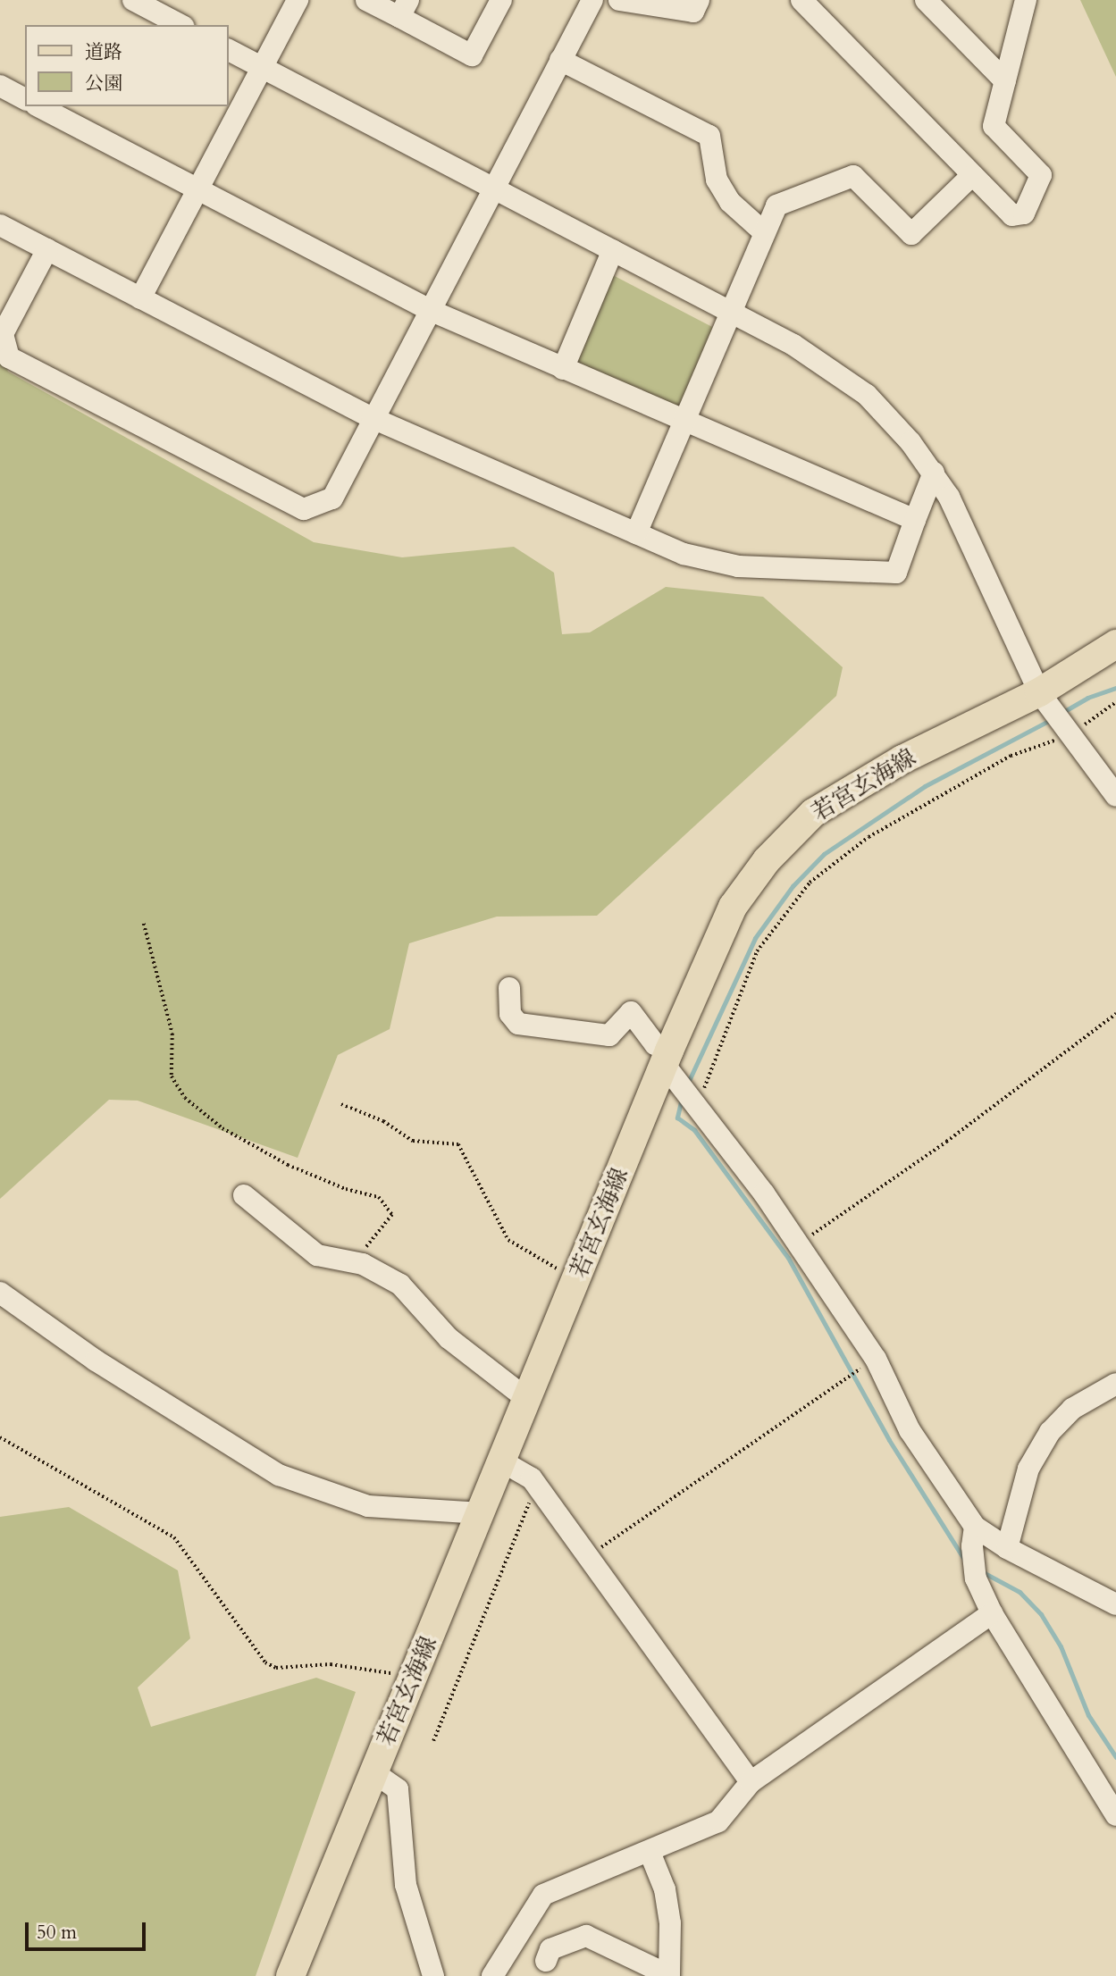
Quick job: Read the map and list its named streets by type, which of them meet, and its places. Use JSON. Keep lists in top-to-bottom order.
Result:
{
  "streets": {
    "main road": ["若宮玄海線"]
  },
  "legend": ["道路", "公園"],
  "scale_bar": "50 m"
}
